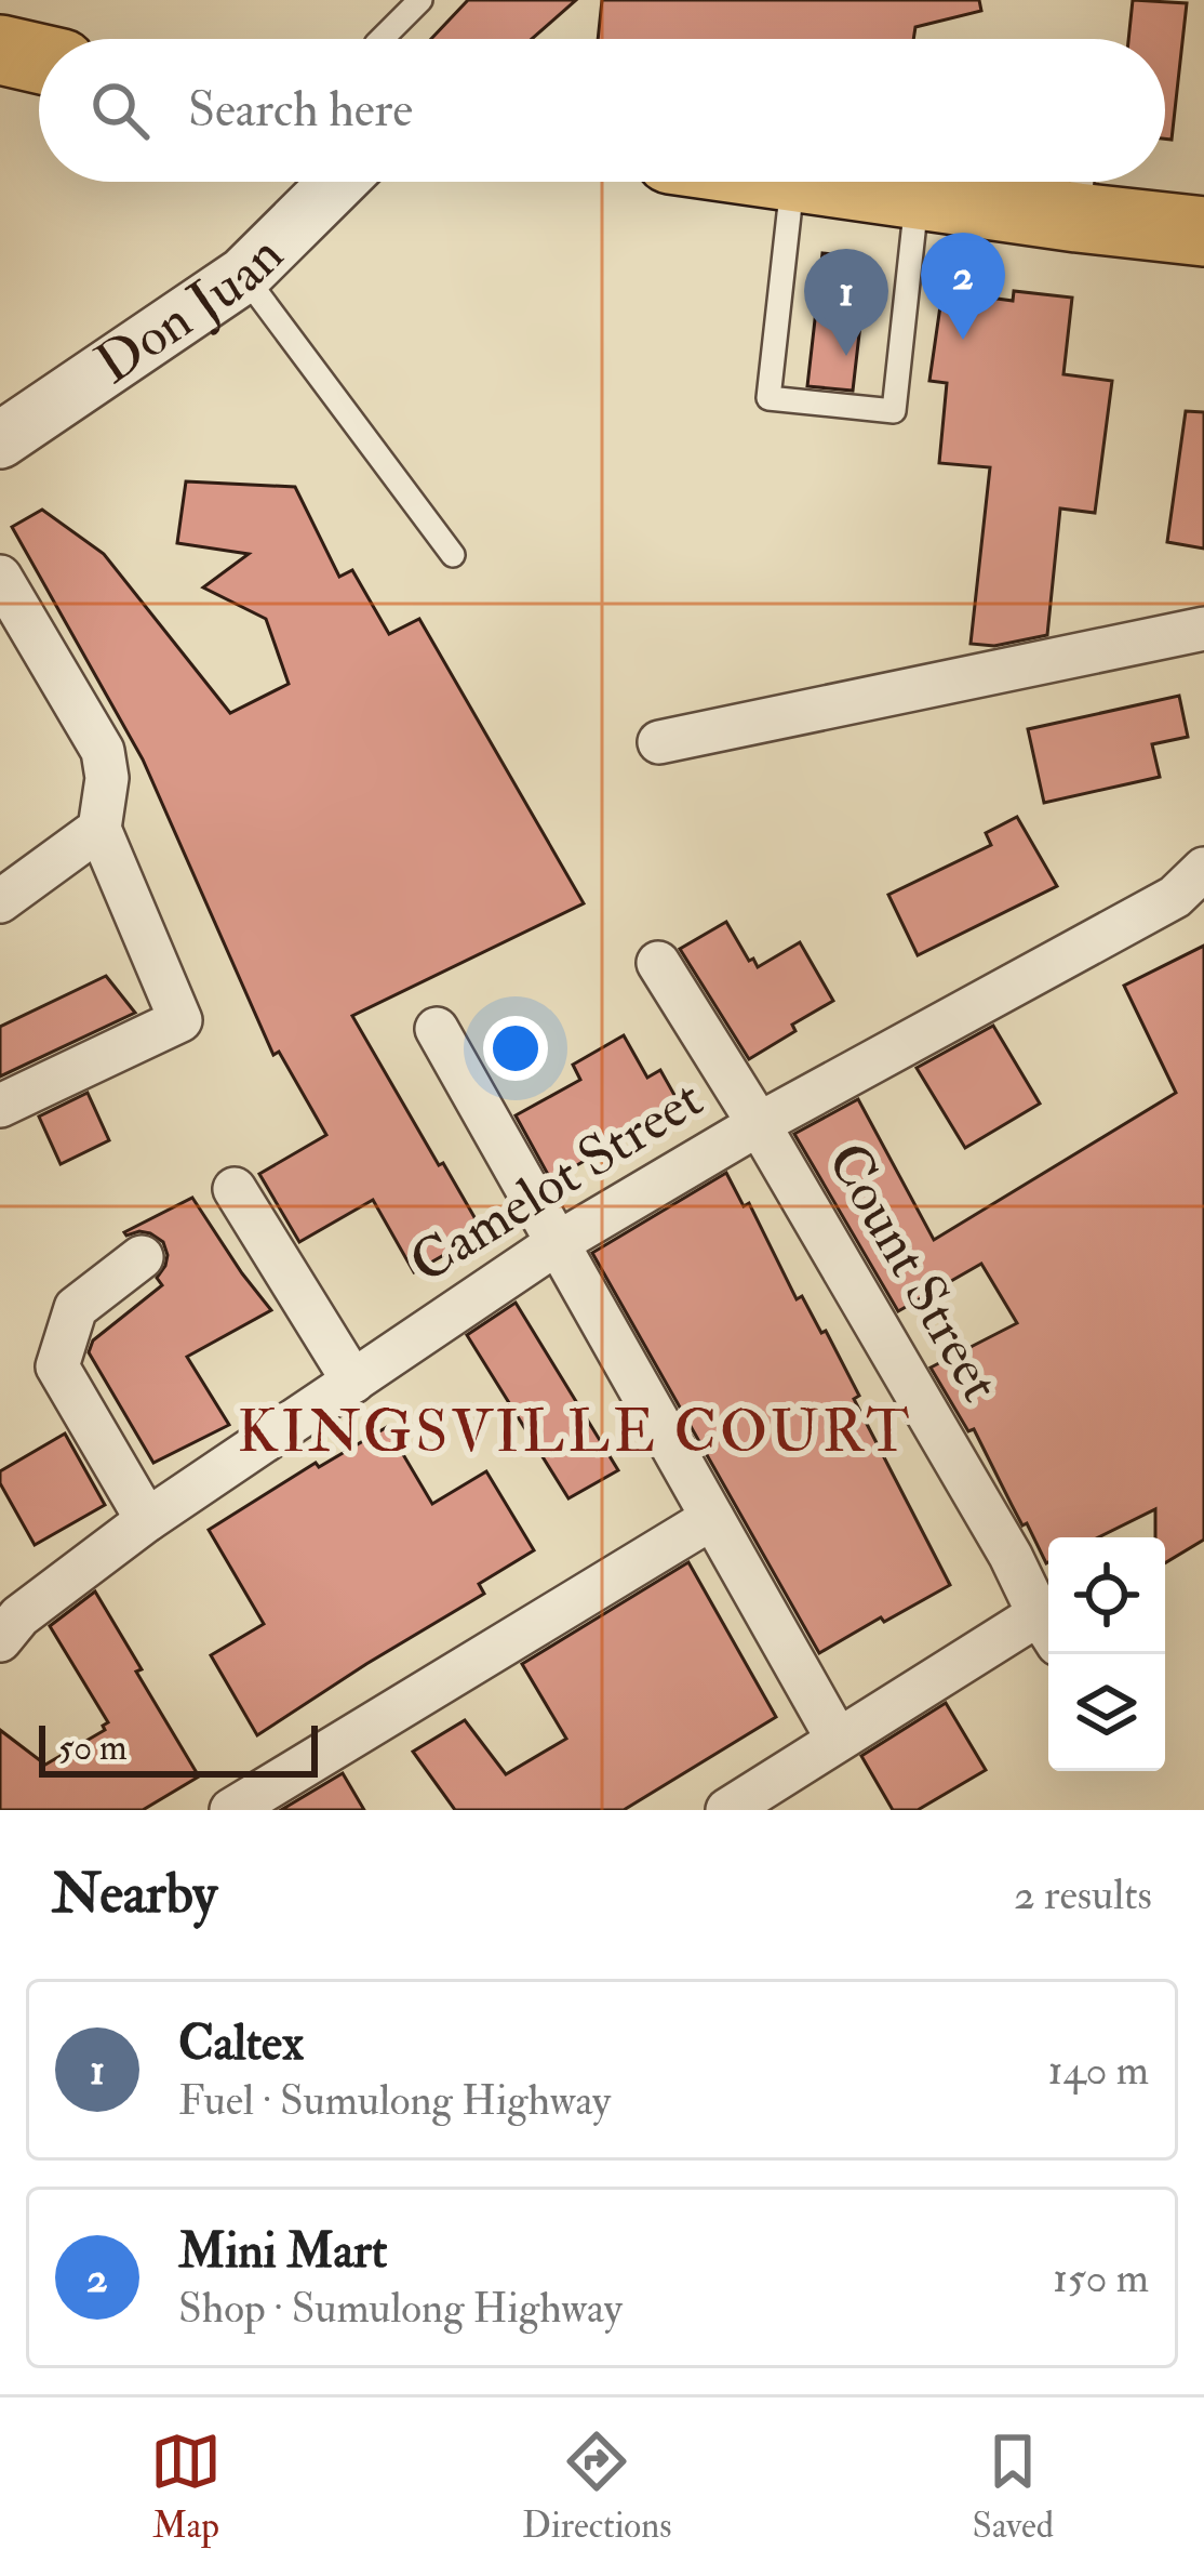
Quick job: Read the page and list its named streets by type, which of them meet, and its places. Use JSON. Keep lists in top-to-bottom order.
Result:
{
  "streets": {
    "street": ["Don Juan", "Camelot Street", "Count Street"]
  },
  "crossings": [
    ["Camelot Street", "Count Street"]
  ],
  "districts": ["KINGSVILLE COURT"],
  "scale_bar": "50 m",
  "page": {
    "search": "Search here",
    "pins": ["2", "1"],
    "scale": "50 m",
    "heading": ["Nearby", "2 results"],
    "list": [
      {
        "mark": "1",
        "name": "Caltex",
        "note": "Fuel · Sumulong Highway",
        "value": "140 m"
      },
      {
        "mark": "2",
        "name": "Mini Mart",
        "note": "Shop · Sumulong Highway",
        "value": "150 m"
      }
    ],
    "nav": ["Map", "Directions", "Saved"]
  }
}
